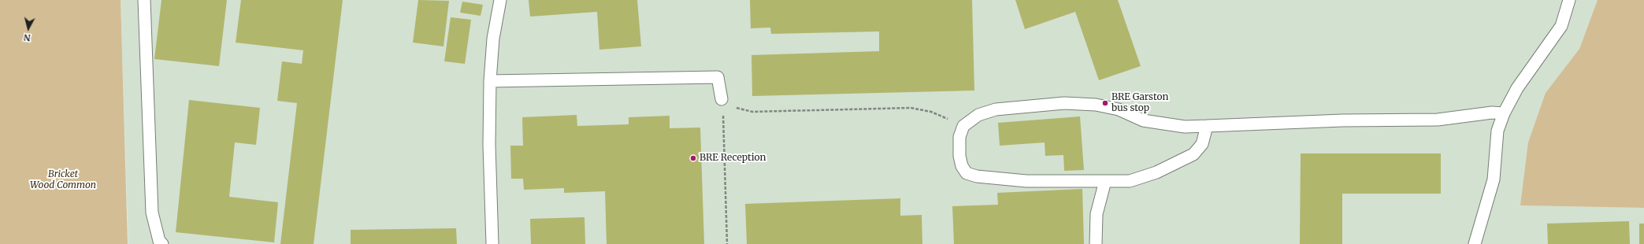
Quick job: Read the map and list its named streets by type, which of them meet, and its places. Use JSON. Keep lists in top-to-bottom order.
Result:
{
  "parks": ["Bricket Wood Common"],
  "places": ["BRE Garston bus stop", "BRE Reception"],
  "north": "bottom"
}
